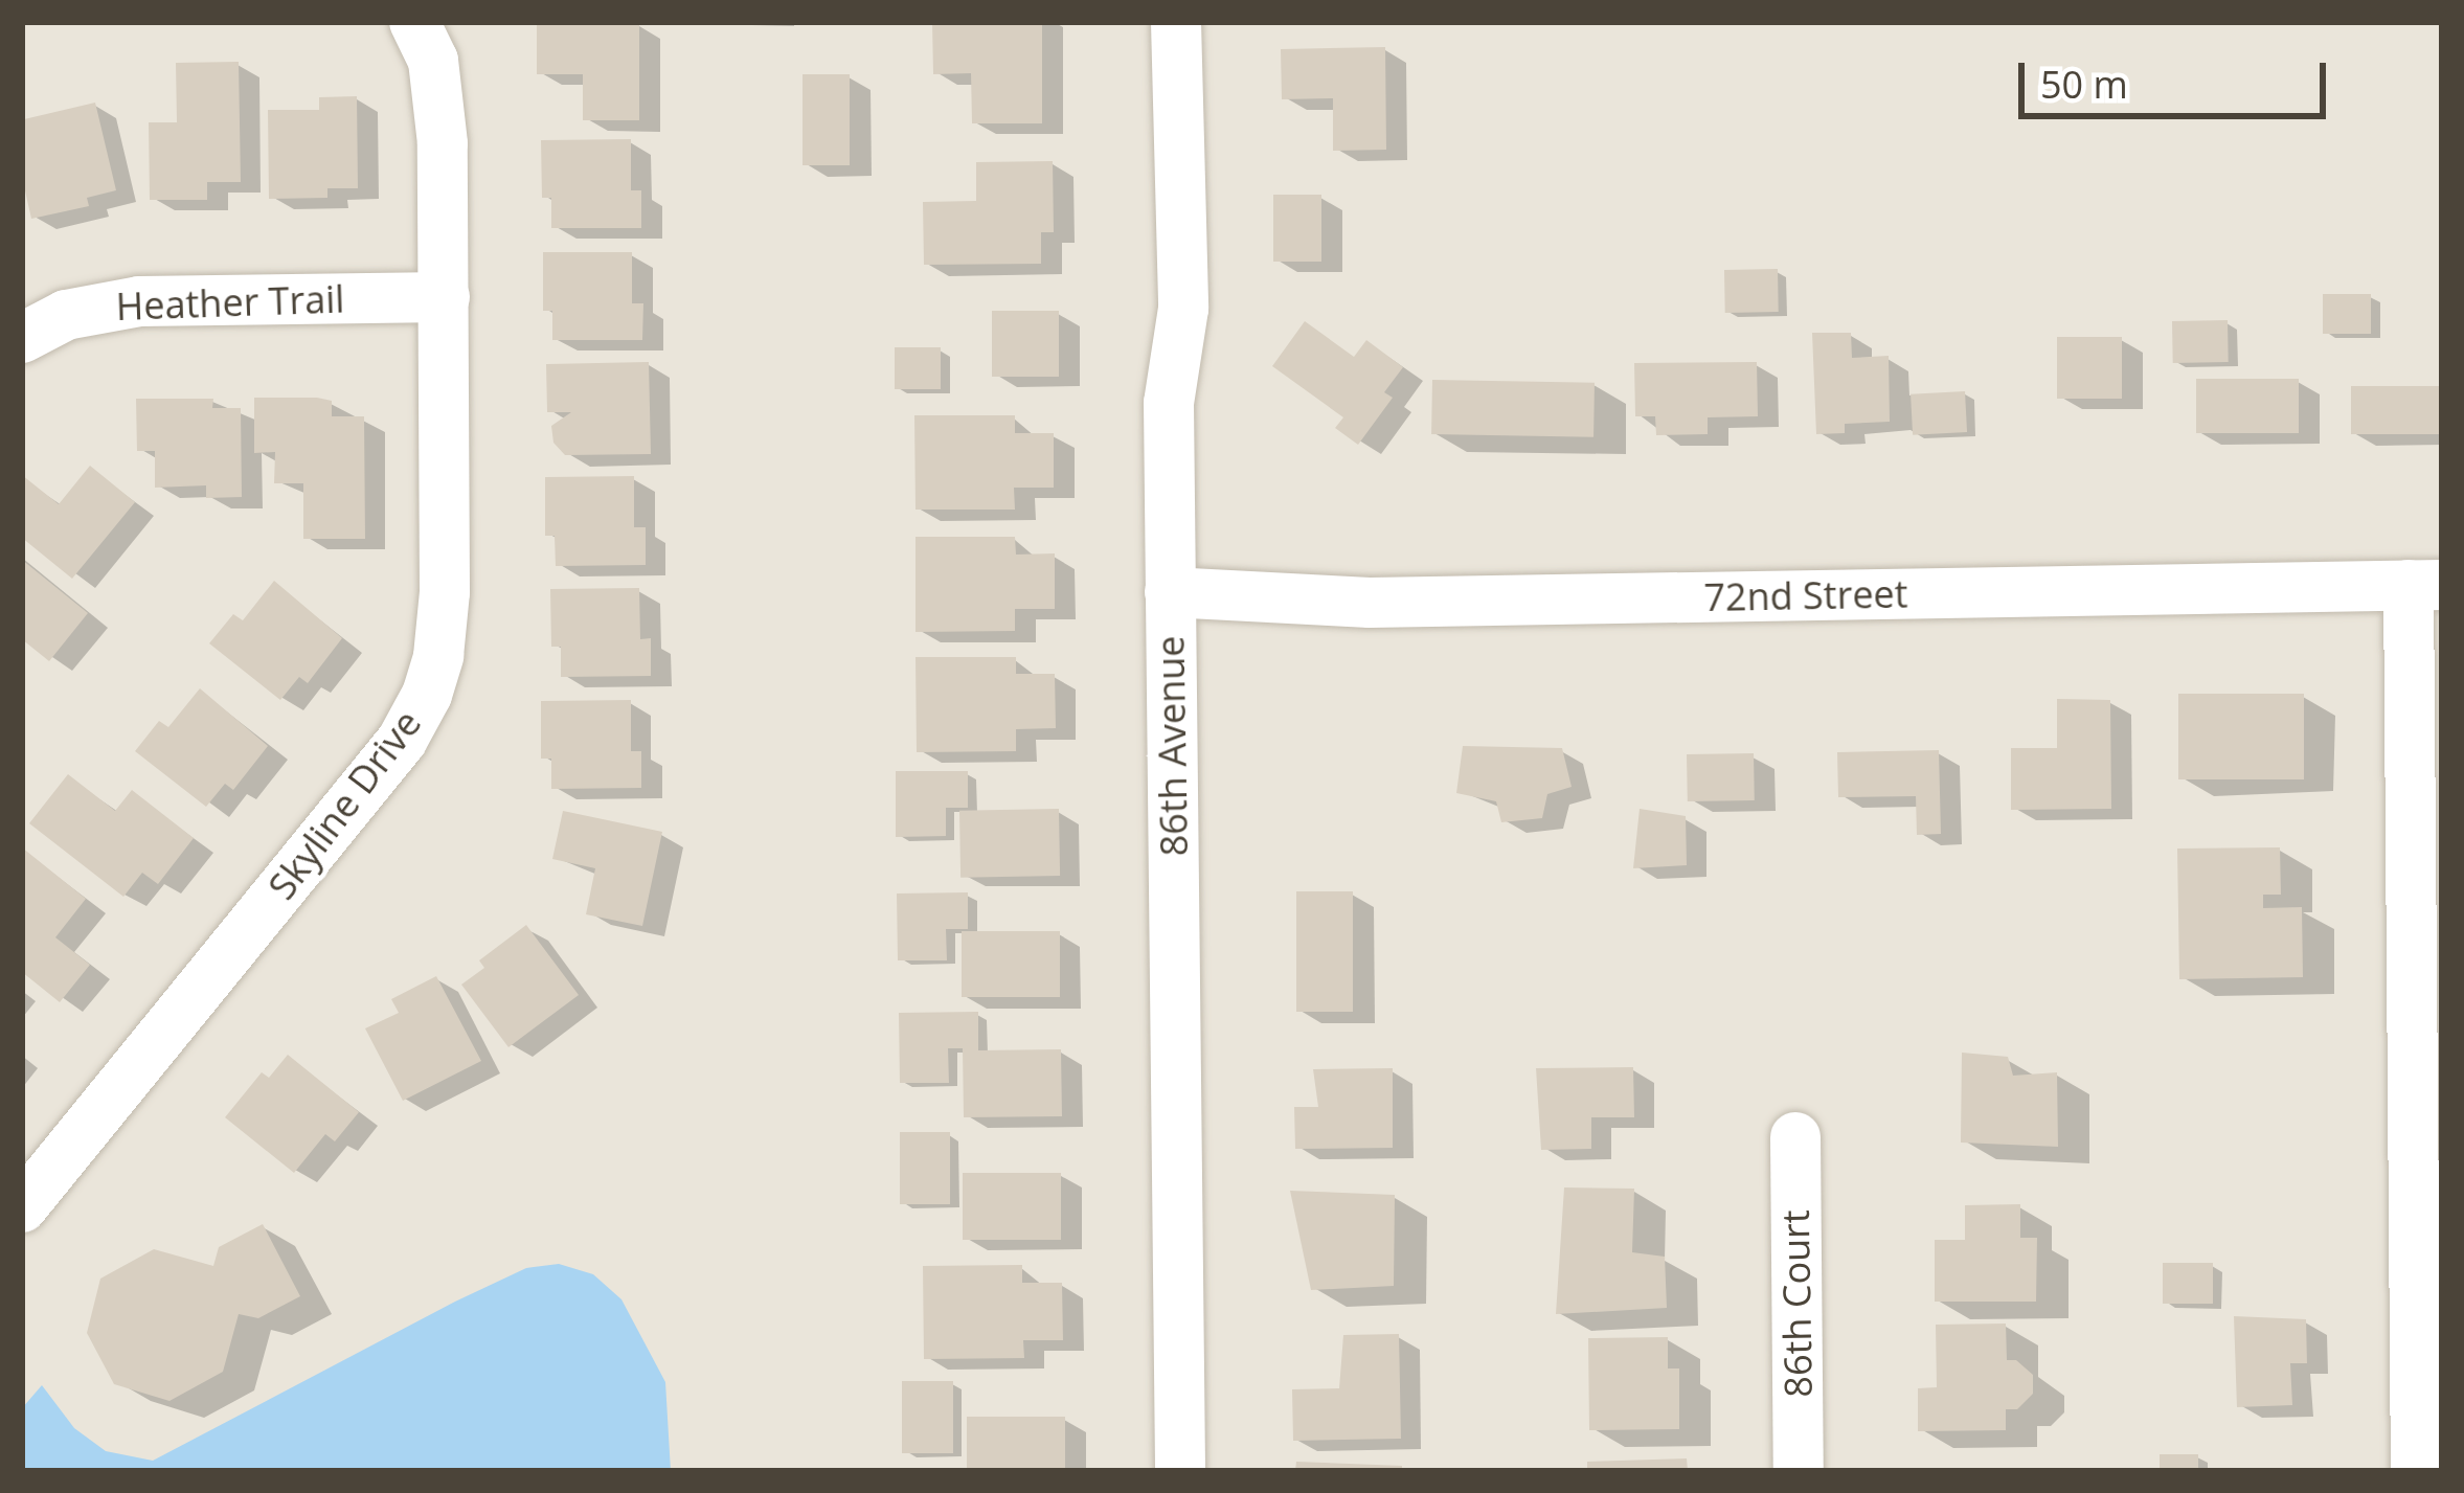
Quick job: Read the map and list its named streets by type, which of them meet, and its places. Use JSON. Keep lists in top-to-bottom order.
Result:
{
  "streets": {
    "street": [
      "Heather Trail",
      "72nd Street",
      "86th Avenue",
      "Skyline Drive",
      "86th Court"
    ]
  },
  "crossings": [
    ["Heather Trail", "Skyline Drive"],
    ["72nd Street", "86th Avenue"]
  ],
  "scale_bar": "50 m"
}
